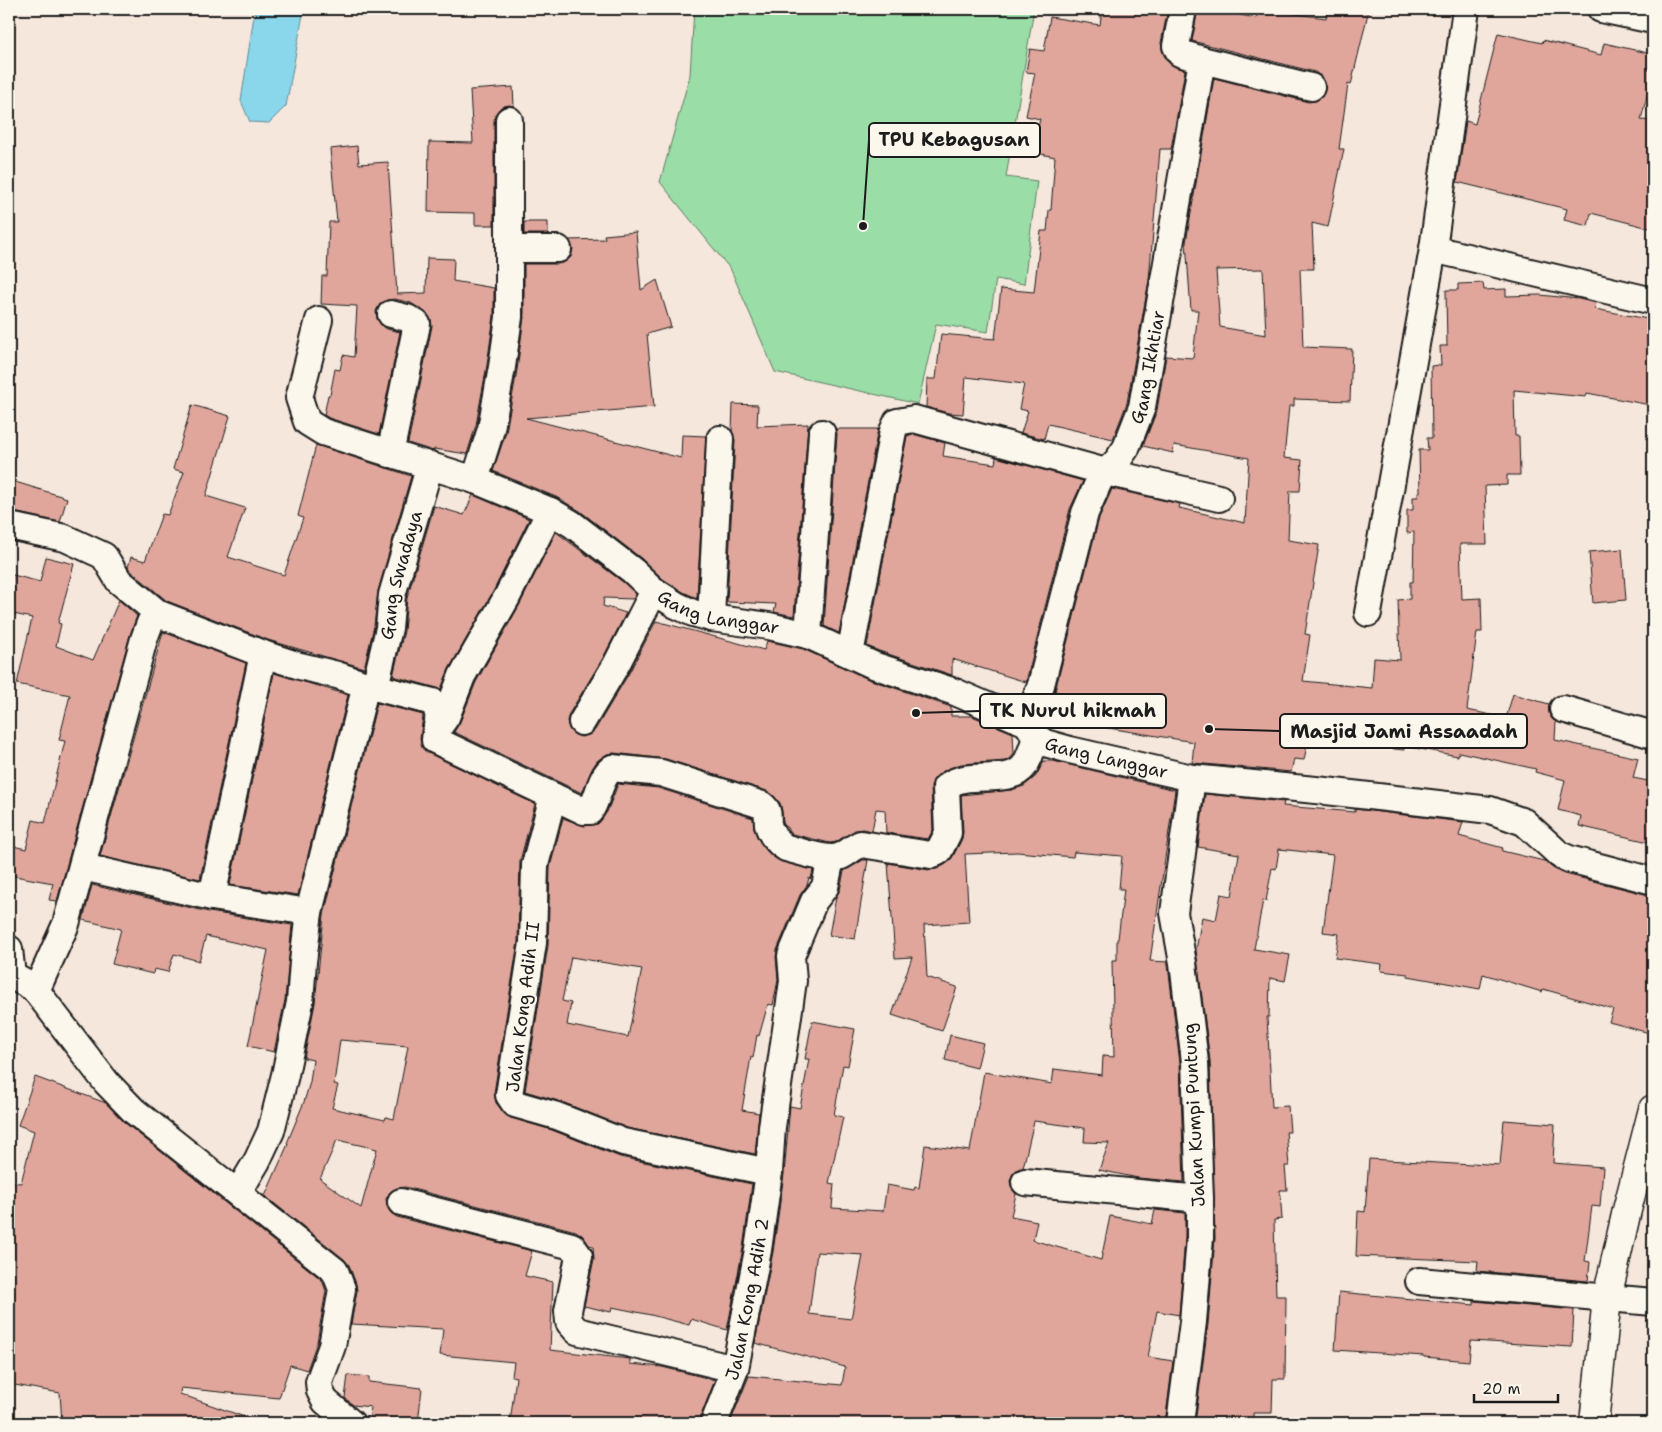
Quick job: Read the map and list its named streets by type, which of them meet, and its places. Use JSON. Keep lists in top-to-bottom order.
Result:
{
  "streets": {
    "street": [
      "Gang Ikhtiar",
      "Gang Swadaya",
      "Gang Langgar",
      "Jalan Kong Adih II",
      "Jalan Kumpi Puntung",
      "Jalan Kong Adih 2"
    ]
  },
  "crossings": [
    ["Gang Ikhtiar", "Gang Langgar"],
    ["Gang Ikhtiar", "Jalan Kong Adih 2"],
    ["Gang Swadaya", "Gang Langgar"],
    ["Gang Langgar", "Jalan Kumpi Puntung"],
    ["Jalan Kong Adih II", "Jalan Kong Adih 2"]
  ],
  "places": ["TPU Kebagusan", "TK Nurul hikmah", "Masjid Jami Assaadah"],
  "scale_bar": "20 m"
}
